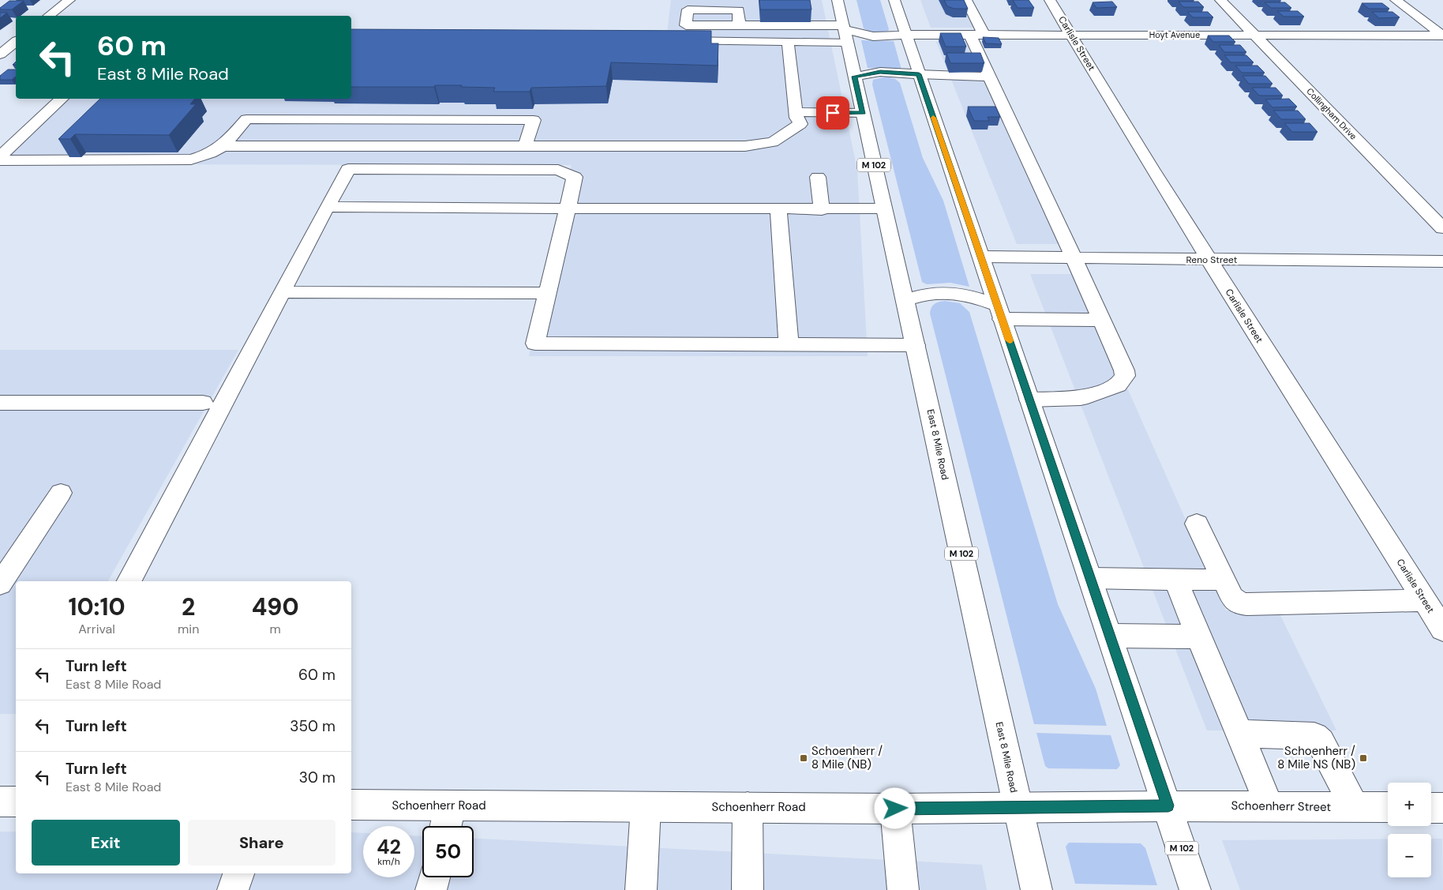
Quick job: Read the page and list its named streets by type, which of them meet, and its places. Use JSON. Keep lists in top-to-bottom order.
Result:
{
  "streets": {
    "main road": [
      "Hoyt Avenue",
      "Carlisle Street",
      "Collingham Drive",
      "M 102",
      "Reno Street",
      "East 8 Mile Road",
      "Schoenherr Road",
      "Schoenherr Street"
    ]
  },
  "crossings": [
    ["Hoyt Avenue", "Carlisle Street"],
    ["Hoyt Avenue", "Collingham Drive"],
    ["Hoyt Avenue", "M 102"],
    ["Hoyt Avenue", "East 8 Mile Road"],
    ["Carlisle Street", "Reno Street"],
    ["M 102", "Reno Street"],
    ["M 102", "Schoenherr Road"],
    ["M 102", "Schoenherr Street"],
    ["East 8 Mile Road", "Schoenherr Road"],
    ["Schoenherr Road", "Schoenherr Street"]
  ],
  "places": {
    "transit": ["Schoenherr / 8 Mile (NB)", "Schoenherr / 8 Mile NS (NB)"]
  },
  "page": {
    "turn": ["60 m", "East 8 Mile Road"],
    "eta": [
      "10:10",
      "Arrival",
      "2",
      "min",
      "490",
      "m"
    ],
    "list": [
      {
        "name": "Turn left",
        "note": "East 8 Mile Road",
        "value": "60 m"
      },
      {
        "name": "Turn left",
        "value": "350 m"
      },
      {
        "name": "Turn left",
        "note": "East 8 Mile Road",
        "value": "30 m"
      }
    ],
    "map_buttons": ["+", "−"],
    "buttons": ["Exit", "Share"],
    "speed": "42 km/h",
    "limit": "50"
  }
}
